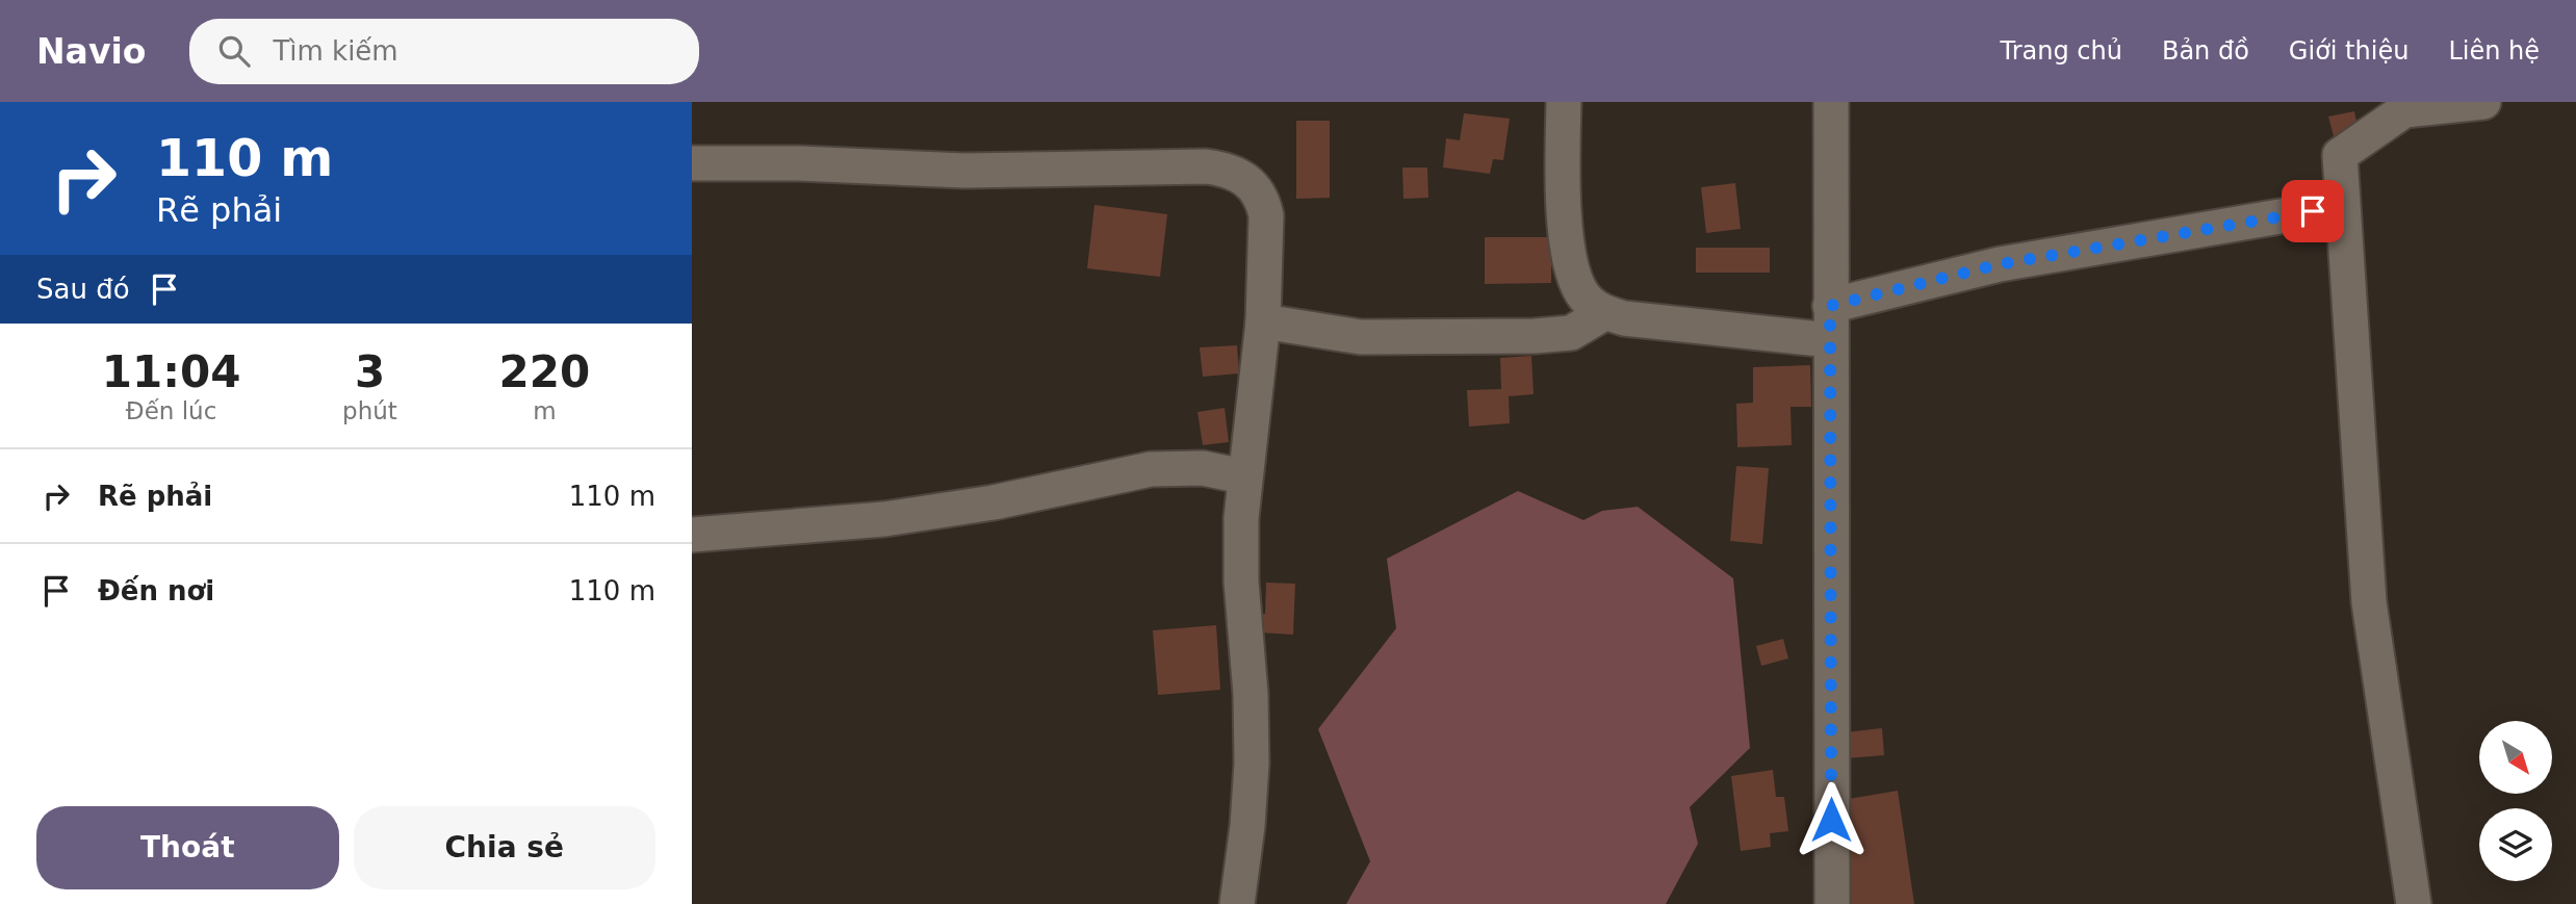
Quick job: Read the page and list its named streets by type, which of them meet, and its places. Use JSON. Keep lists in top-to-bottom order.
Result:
{
  "north": "bottom right",
  "page": {
    "header": "Navio",
    "search": "Tìm kiếm",
    "nav": [
      "Trang chủ",
      "Bản đồ",
      "Giới thiệu",
      "Liên hệ"
    ],
    "turn": ["110 m", "Rẽ phải"],
    "then": "Sau đó",
    "eta": [
      "11:04",
      "Đến lúc",
      "3",
      "phút",
      "220",
      "m"
    ],
    "list": [
      {
        "name": "Rẽ phải",
        "value": "110 m"
      },
      {
        "name": "Đến nơi",
        "value": "110 m"
      }
    ],
    "buttons": ["Thoát", "Chia sẻ"]
  }
}
